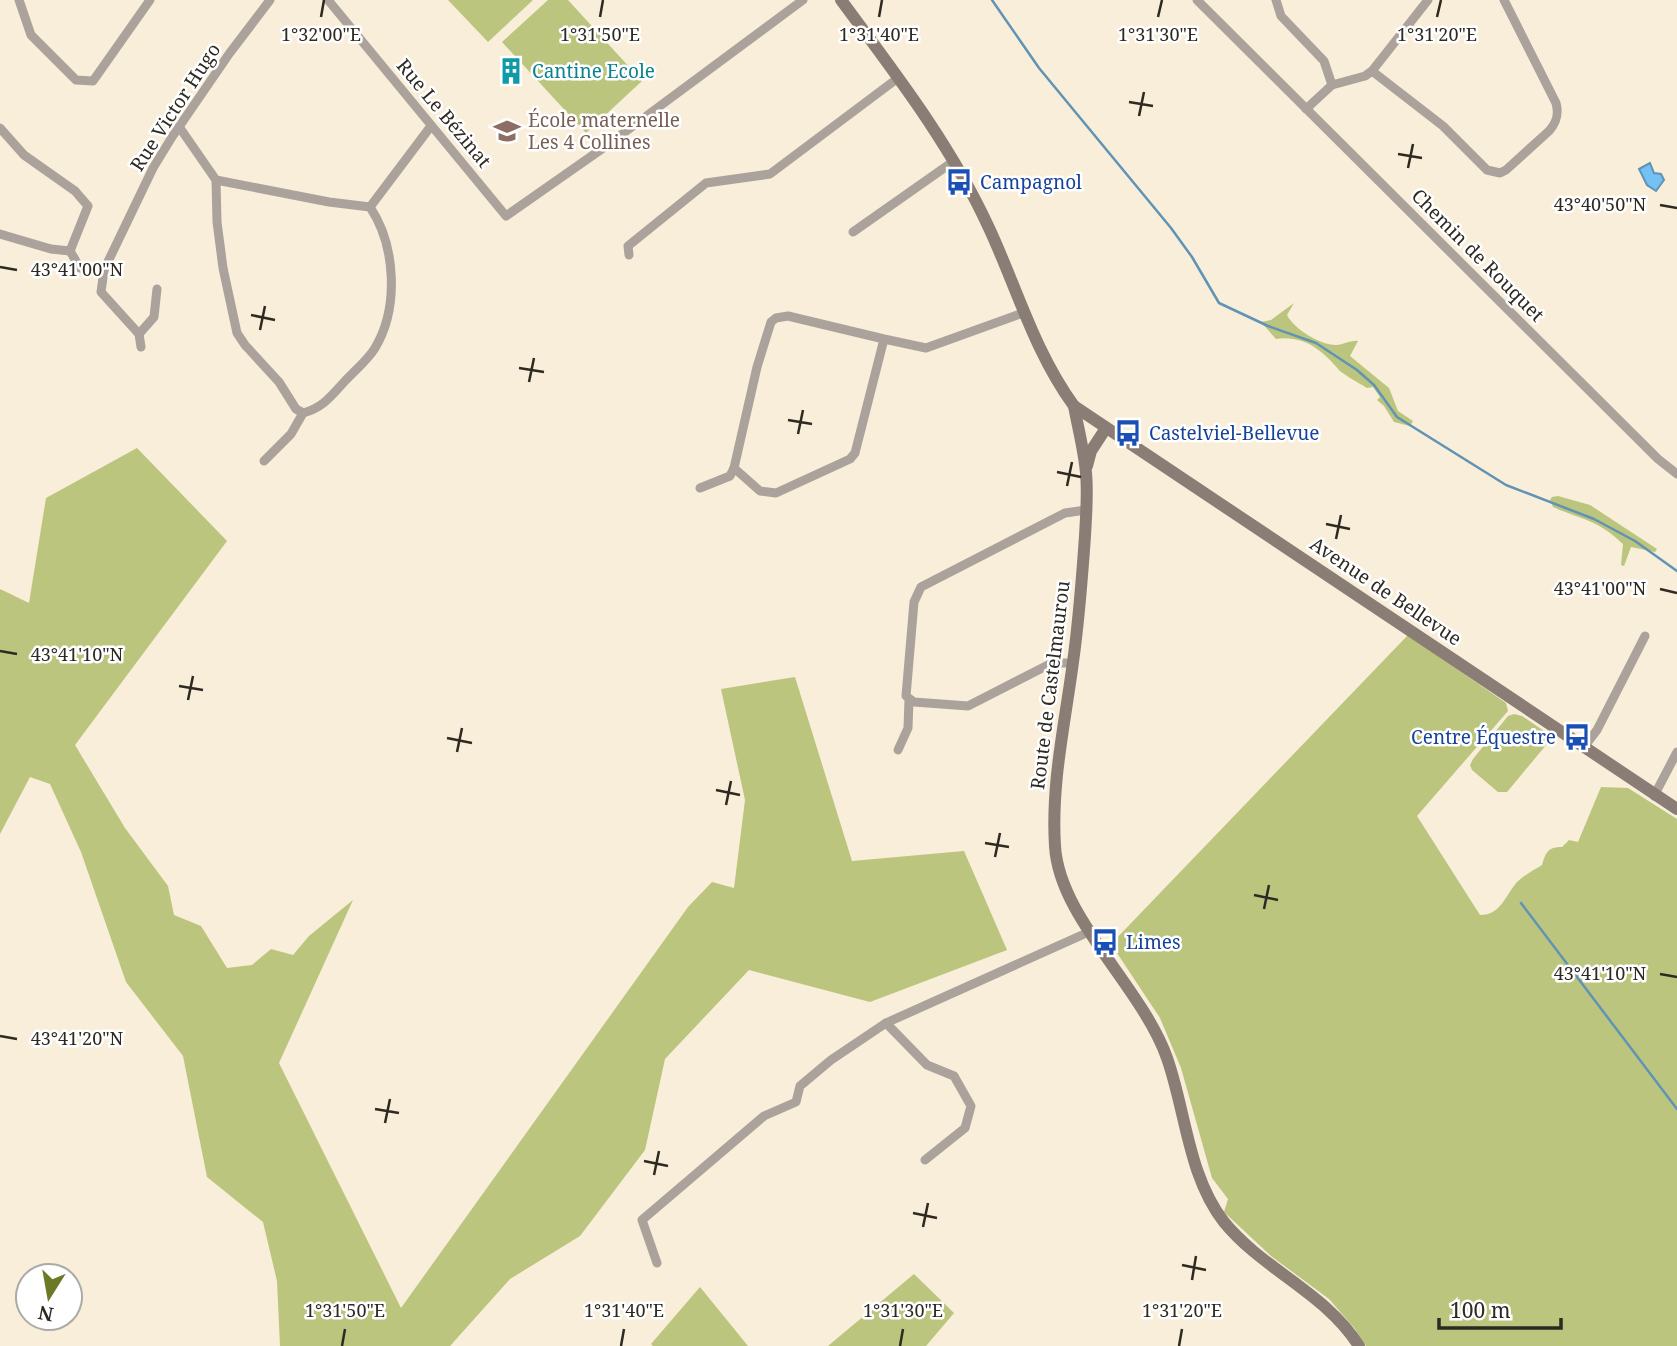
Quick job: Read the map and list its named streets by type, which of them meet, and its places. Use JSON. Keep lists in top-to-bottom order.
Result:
{
  "streets": {
    "street": [
      "Rue Victor Hugo",
      "Rue Le Bézinat",
      "Chemin de Rouquet",
      "Avenue de Bellevue",
      "Route de Castelmaurou"
    ]
  },
  "crossings": [
    ["Avenue de Bellevue", "Route de Castelmaurou"]
  ],
  "places": {
    "building": ["Cantine Ecole"],
    "school or university": ["École maternelle Les 4 Collines"],
    "bus stop": [
      "Campagnol",
      "Castelviel-Bellevue",
      "Centre Équestre",
      "Limes"
    ]
  },
  "scale_bar": "100 m",
  "north": "bottom",
  "coordinates": [
    "1°32'00\"E",
    "1°31'50\"E",
    "1°31'40\"E",
    "1°31'30\"E",
    "1°31'20\"E",
    "43°40'50\"N",
    "43°41'00\"N",
    "43°41'10\"N",
    "43°41'20\"N"
  ]
}
